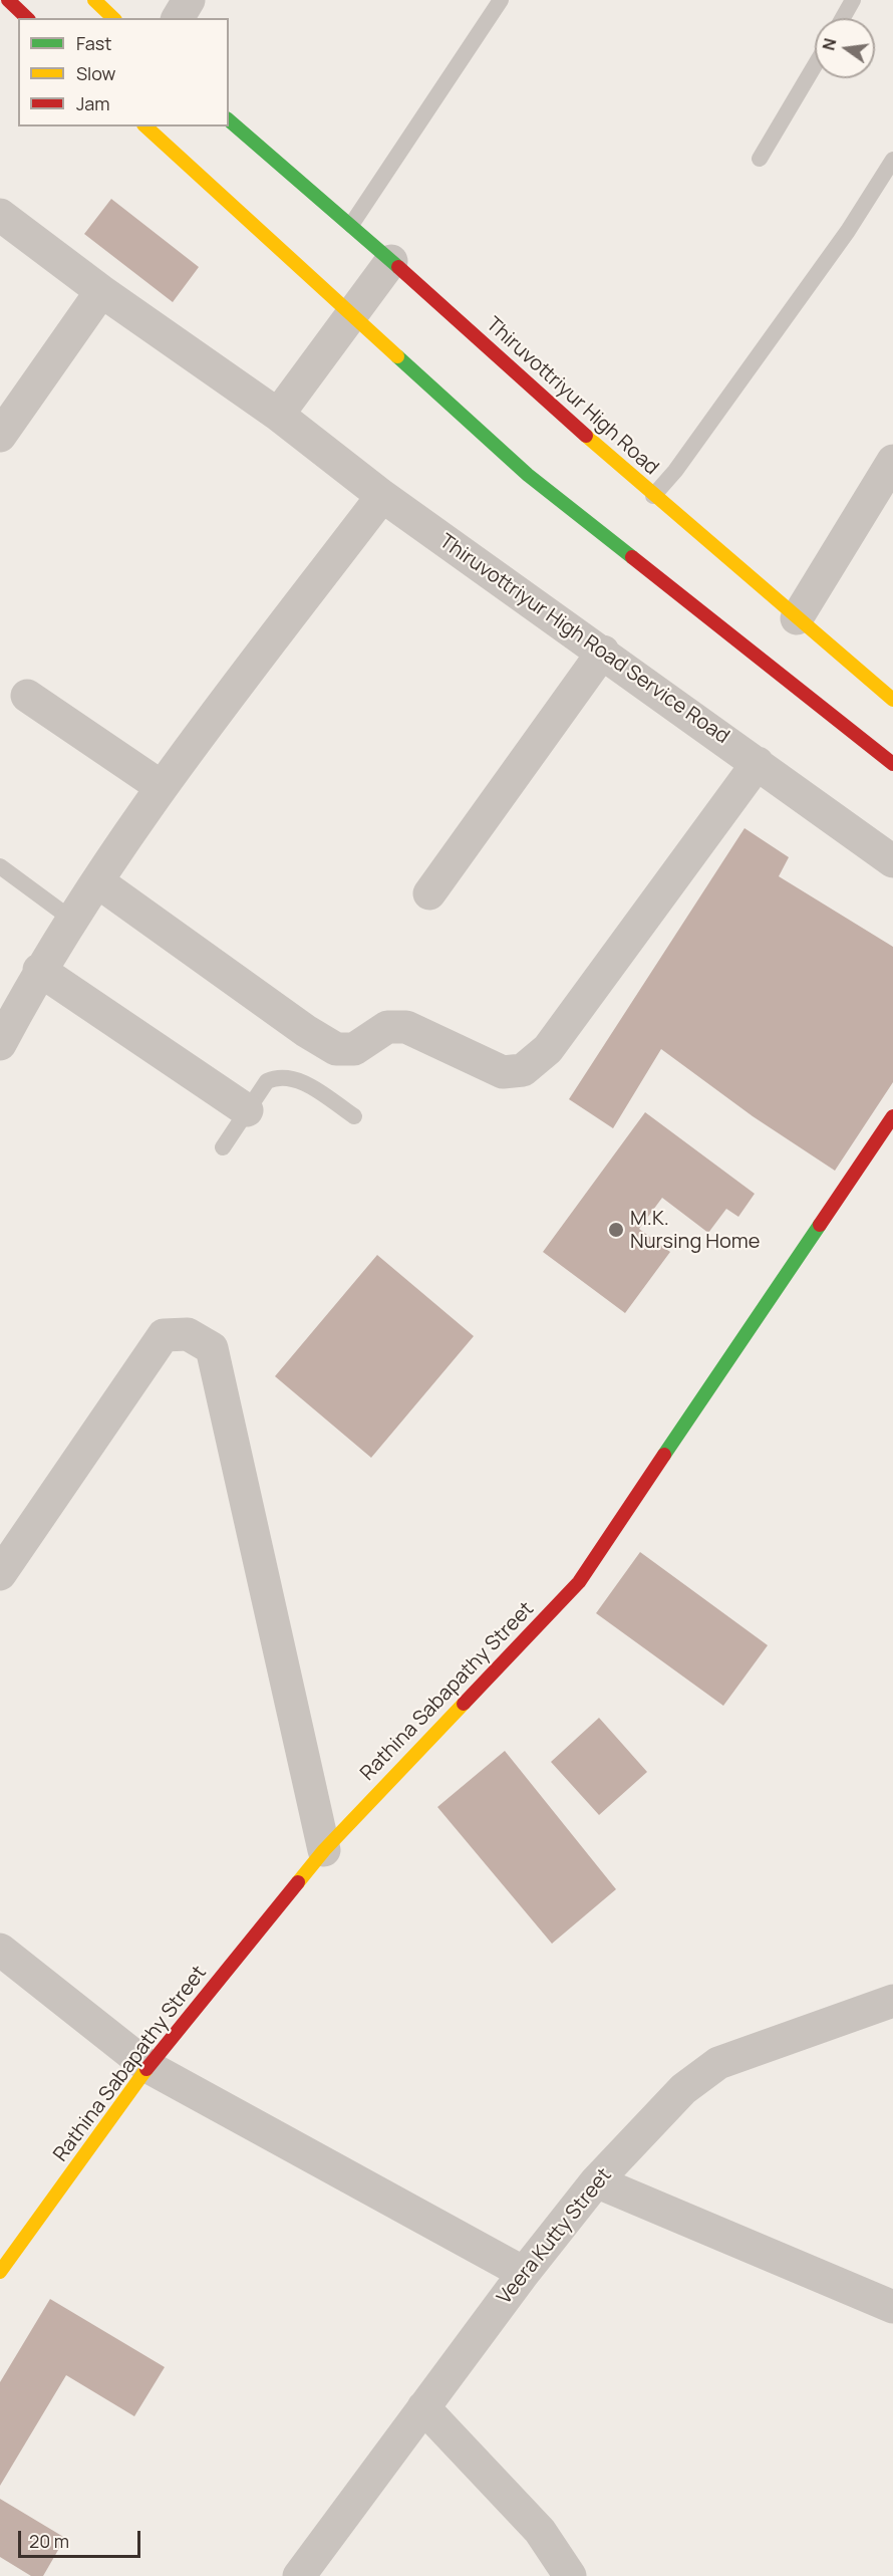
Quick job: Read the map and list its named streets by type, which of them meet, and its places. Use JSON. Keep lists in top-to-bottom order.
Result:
{
  "streets": {
    "main road": ["Thiruvottriyur High Road", "Rathina Sabapathy Street"],
    "street": ["Thiruvottriyur High Road Service Road", "Veera Kutty Street"]
  },
  "places": ["M.K. Nursing Home"],
  "legend": ["Fast", "Slow", "Jam"],
  "scale_bar": "20 m",
  "north": "left"
}
